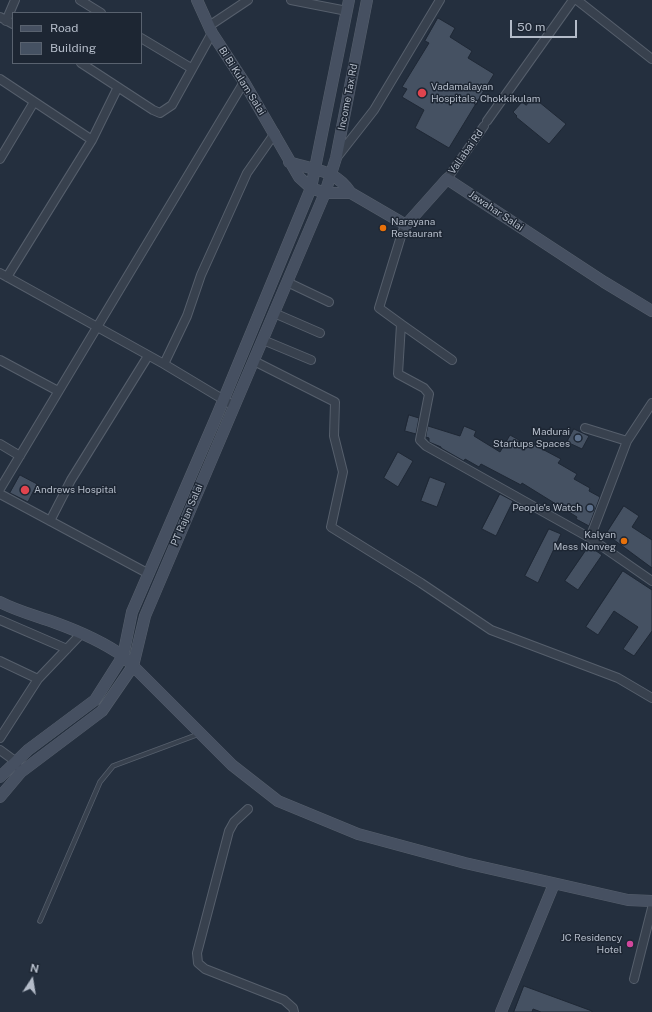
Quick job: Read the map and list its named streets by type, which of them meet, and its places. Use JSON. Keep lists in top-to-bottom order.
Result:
{
  "streets": {
    "main road": [
      "Bi Bi Kulam Salai",
      "Income Tax Rd",
      "Jawahar Salai",
      "PT Rajan Salai"
    ],
    "street": ["Vallabai Rd"]
  },
  "crossings": [
    ["Bi Bi Kulam Salai", "Income Tax Rd"],
    ["Bi Bi Kulam Salai", "PT Rajan Salai"],
    ["Income Tax Rd", "PT Rajan Salai"],
    ["Vallabai Rd", "Jawahar Salai"]
  ],
  "places": [
    "Vadamalayan Hospitals, Chokkikulam",
    "Narayana Restaurant",
    "Madurai Startups Spaces",
    "Andrews Hospital",
    "People's Watch",
    "Kalyan Mess Nonveg",
    "JC Residency Hotel"
  ],
  "legend": ["Road", "Building"],
  "scale_bar": "50 m",
  "north": "top"
}
